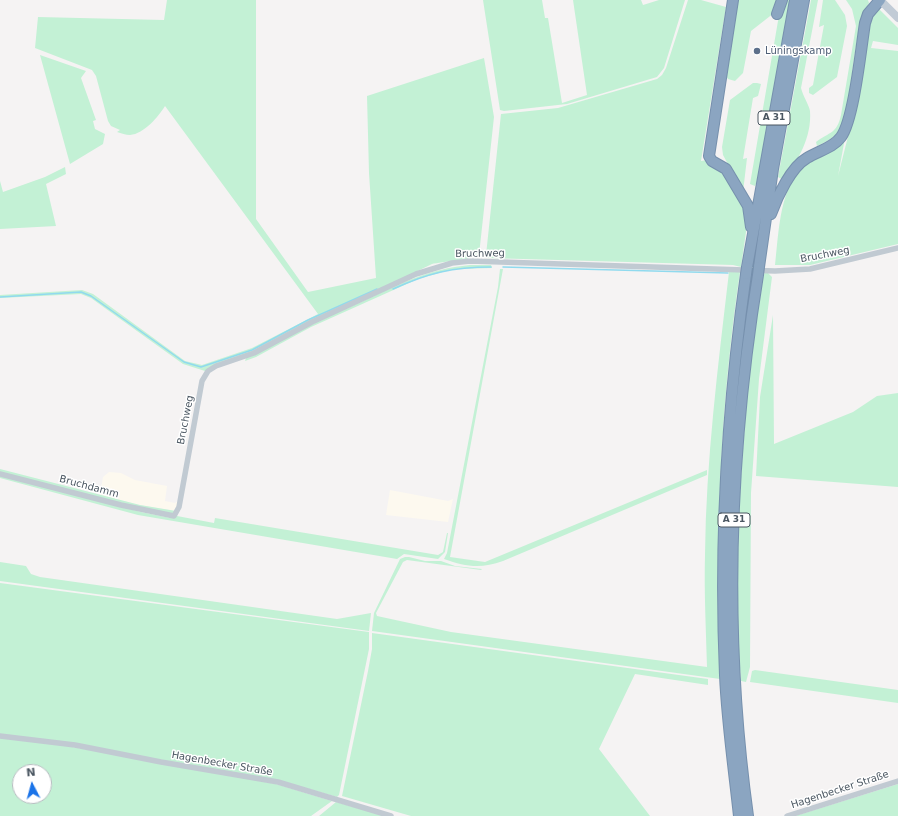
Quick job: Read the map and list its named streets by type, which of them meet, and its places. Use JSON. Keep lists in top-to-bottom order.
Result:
{
  "streets": {
    "highway": ["A 31"],
    "street": ["Bruchweg", "Bruchdamm", "Hagenbecker Straße"]
  },
  "crossings": [
    ["Bruchweg", "Bruchdamm"]
  ],
  "places": ["Lüningskamp"],
  "north": "top"
}
